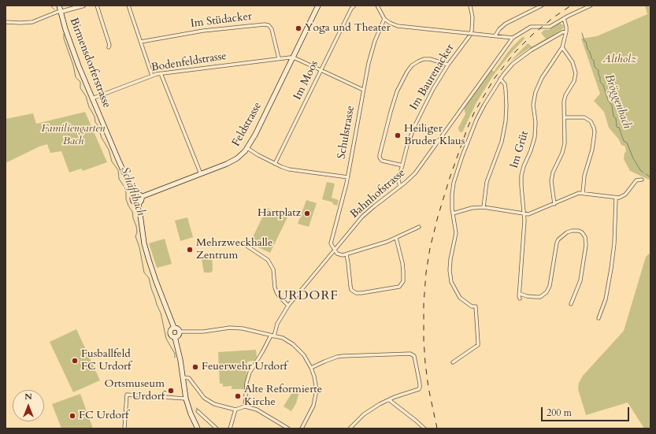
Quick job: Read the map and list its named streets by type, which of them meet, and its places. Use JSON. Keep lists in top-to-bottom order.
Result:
{
  "streets": {
    "main road": ["Birmensdorferstrasse", "Feldstrasse"],
    "street": [
      "Im Stüdacker",
      "Bodenfeldstrasse",
      "Im Baurenacker",
      "Im Moos",
      "Schulstrasse",
      "Im Grüt",
      "Bahnhofstrasse"
    ]
  },
  "crossings": [
    ["Im Stüdacker", "Bodenfeldstrasse"],
    ["Bodenfeldstrasse", "Birmensdorferstrasse"],
    ["Bodenfeldstrasse", "Feldstrasse"],
    ["Birmensdorferstrasse", "Feldstrasse"],
    ["Im Baurenacker", "Bahnhofstrasse"],
    ["Schulstrasse", "Bahnhofstrasse"],
    ["Im Grüt", "Bahnhofstrasse"]
  ],
  "districts": ["URDORF"],
  "water": ["Bröggenbach", "Schäflibach"],
  "parks": ["Altholz", "Familiengarten Bach"],
  "places": [
    "Yoga und Theater",
    "Heiliger Bruder Klaus",
    "Hartplatz",
    "Mehrzweckhalle Zentrum",
    "Fusballfeld FC Urdorf",
    "Feuerwehr Urdorf",
    "Ortsmuseum Urdorf",
    "Alte Reformierte Kirche",
    "FC Urdorf"
  ],
  "scale_bar": "200 m",
  "north": "top"
}
